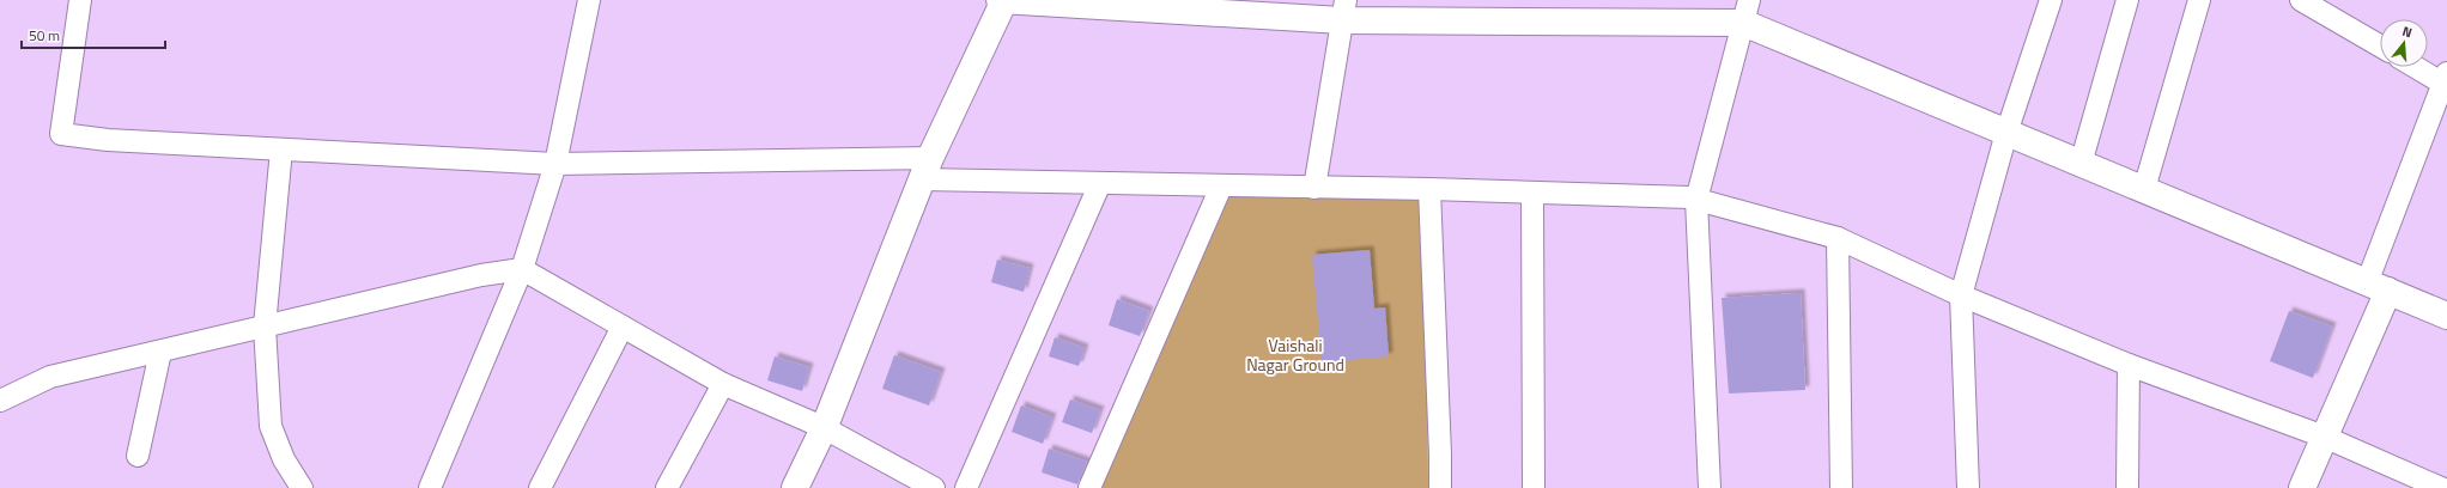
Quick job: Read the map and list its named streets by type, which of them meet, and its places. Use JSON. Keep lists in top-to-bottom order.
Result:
{
  "parks": ["Vaishali Nagar Ground"],
  "scale_bar": "50 m",
  "north": "top"
}
